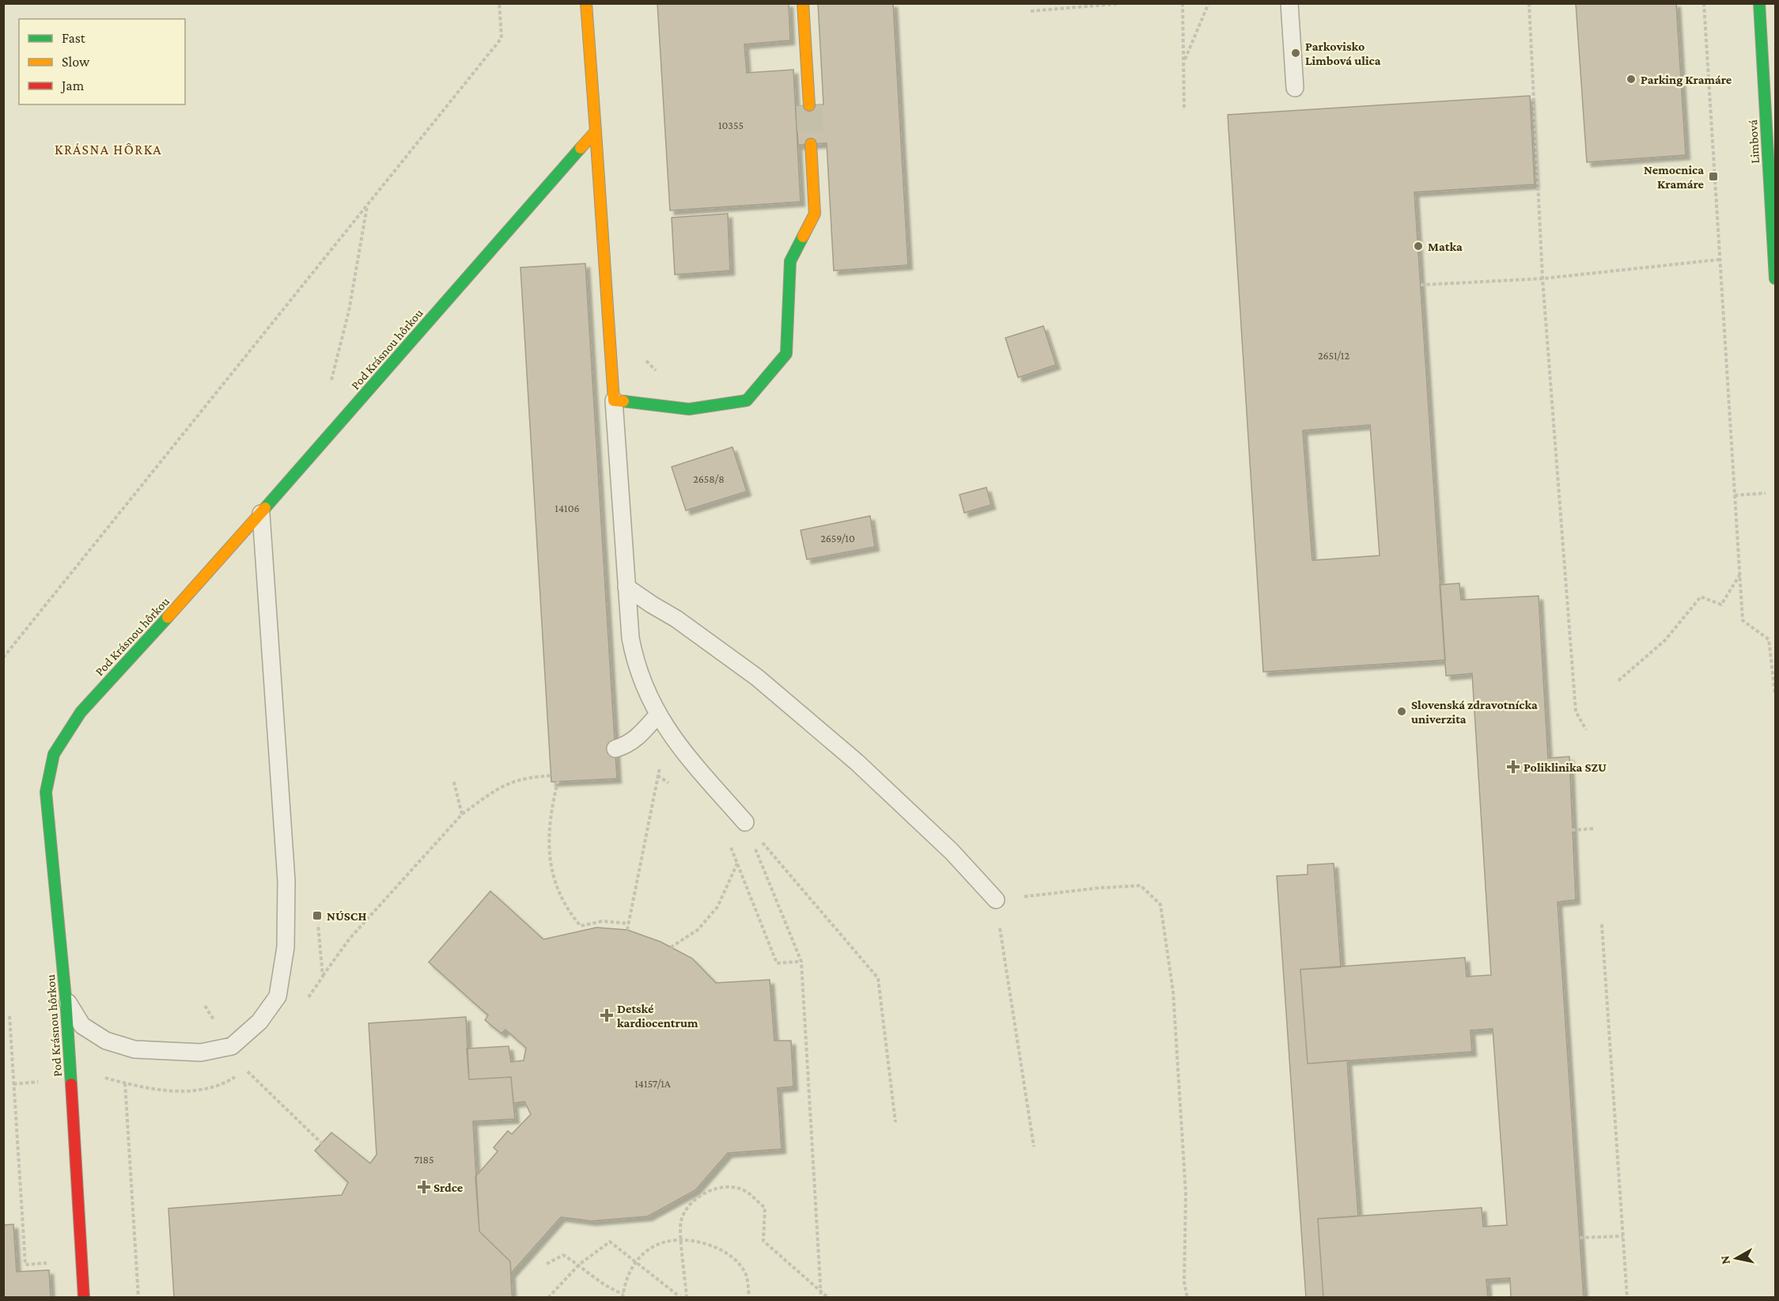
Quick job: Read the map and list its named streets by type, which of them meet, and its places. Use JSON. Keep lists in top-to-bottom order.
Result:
{
  "streets": {
    "street": ["Limbová", "Pod Krásnou hôrkou"]
  },
  "districts": ["KRÁSNA HÔRKA"],
  "places": {
    "other": [
      "Parkovisko Limbová ulica",
      "Parking Kramáre",
      "Matka",
      "Slovenská zdravotnícka univerzita"
    ],
    "transit": ["Nemocnica Kramáre", "NÚSCH"],
    "health": ["Poliklinika SZU", "Detské kardiocentrum", "Srdce"]
  },
  "house_numbers": [
    "10355",
    "2651/12",
    "2658/8",
    "14106",
    "2659/10",
    "14157/1A",
    "7185"
  ],
  "legend": ["Fast", "Slow", "Jam"],
  "north": "left"
}
